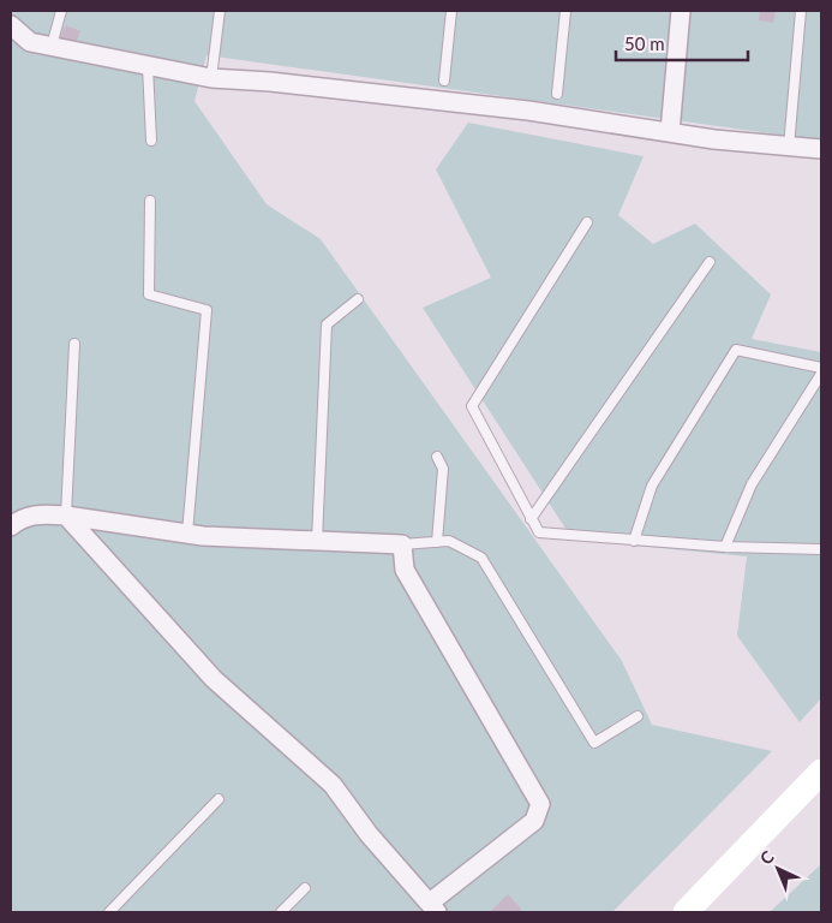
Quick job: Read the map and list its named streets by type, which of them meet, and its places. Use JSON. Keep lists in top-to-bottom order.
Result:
{
  "scale_bar": "50 m",
  "north": "top left"
}
